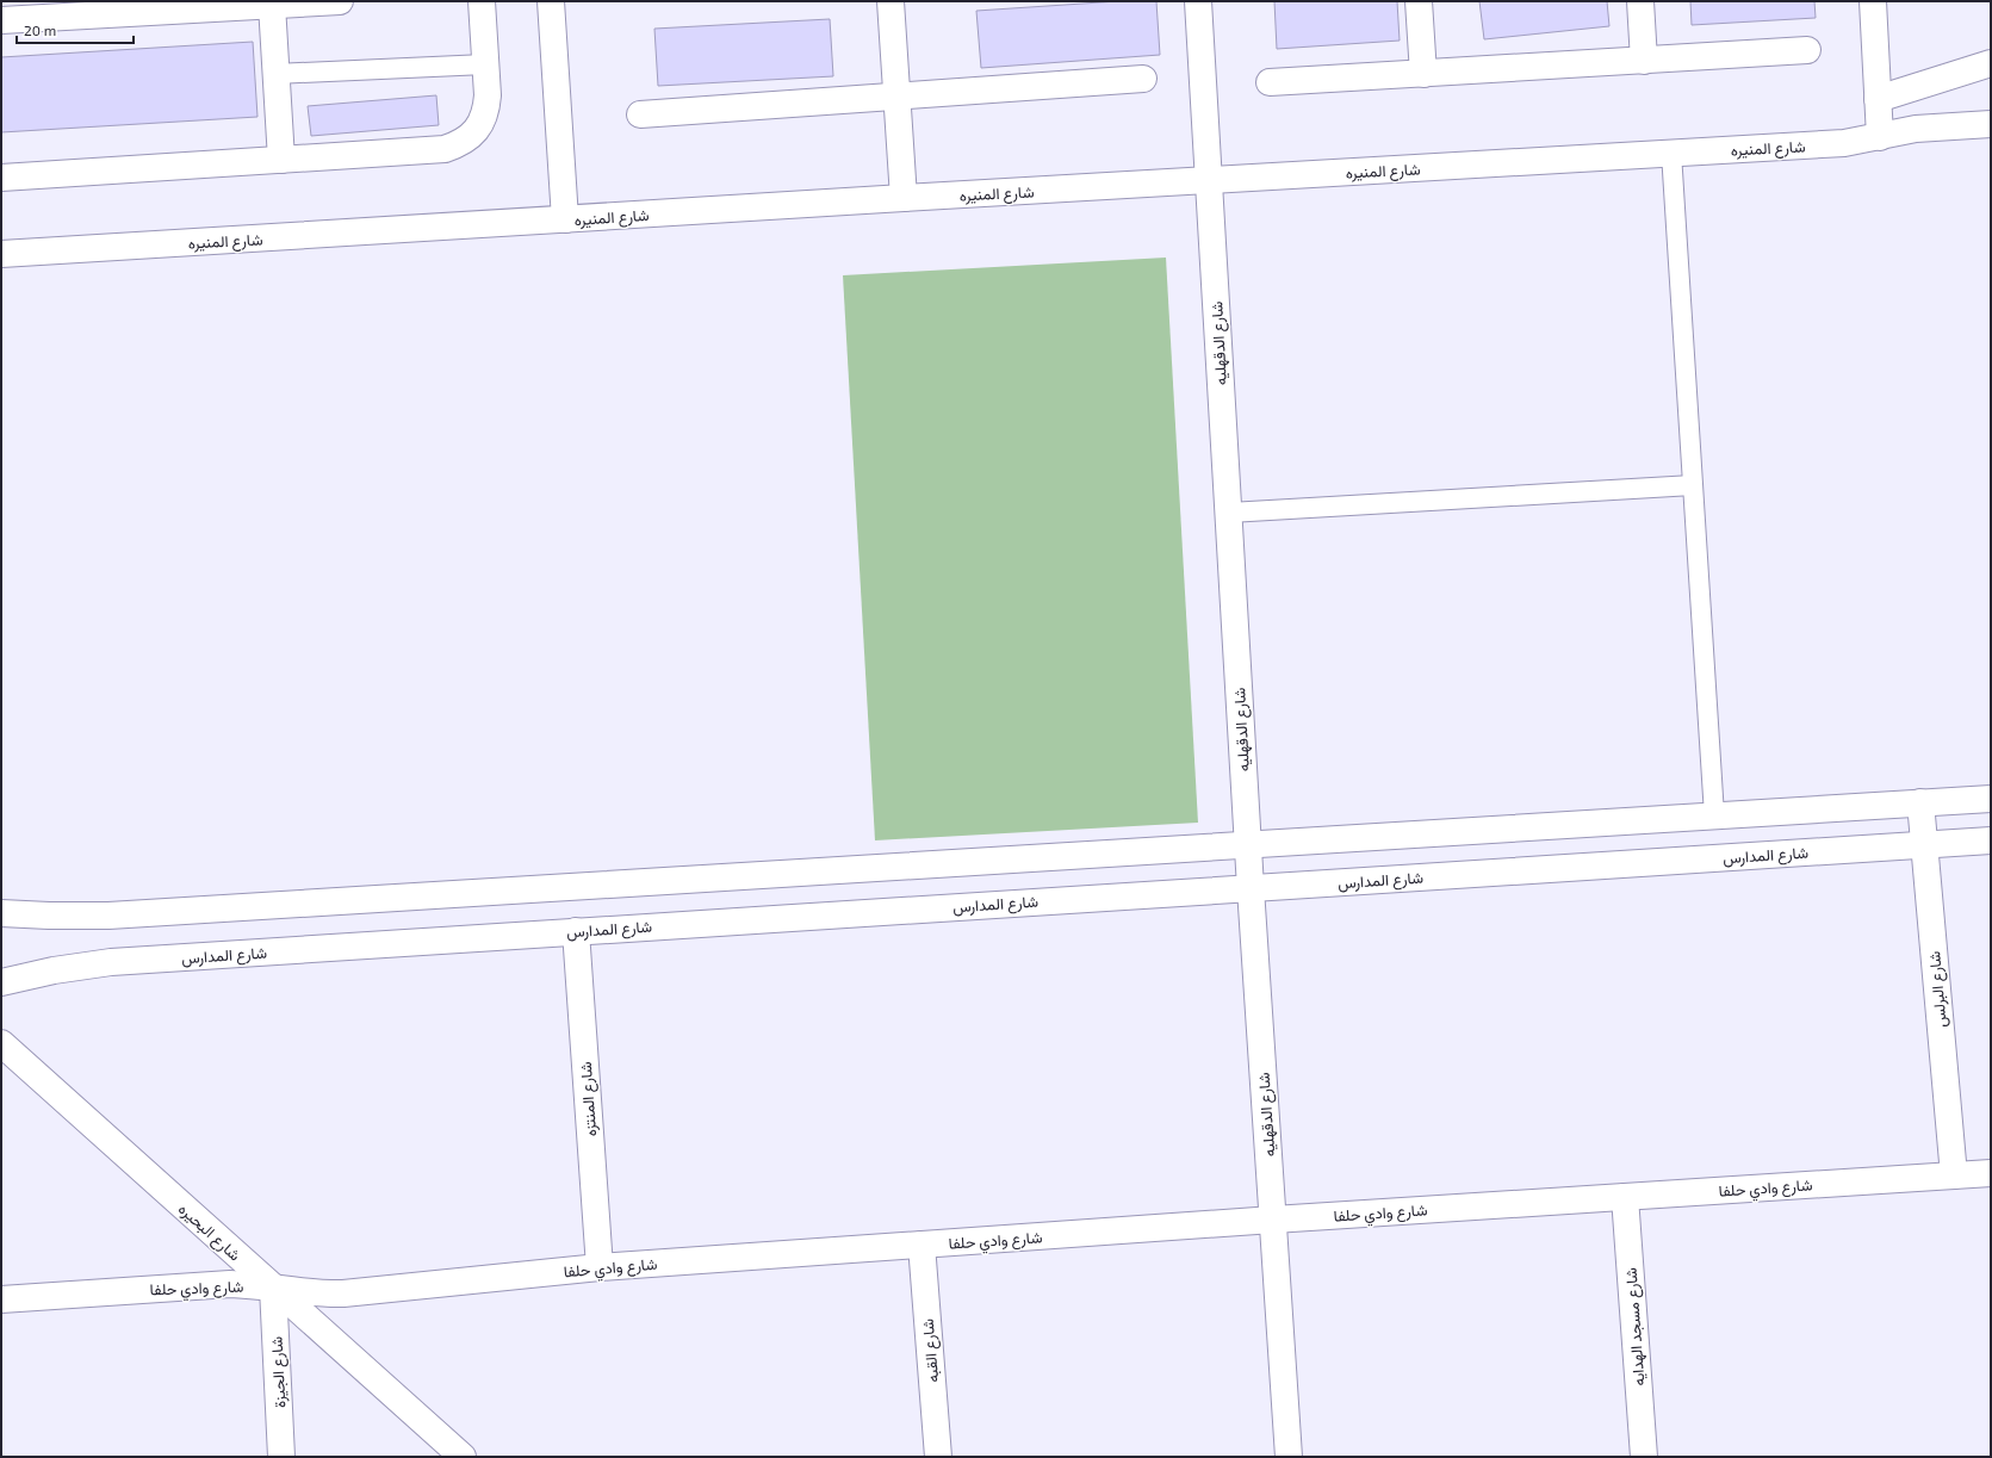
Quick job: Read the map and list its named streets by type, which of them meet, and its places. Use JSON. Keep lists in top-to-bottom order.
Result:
{
  "streets": {
    "street": [
      "شارع المنيره",
      "شارع الدقهليه",
      "شارع المدارس",
      "شارع البرلس",
      "شارع المنتزه",
      "شارع وادي حلفا",
      "شارع البحيره",
      "شارع مسجد الهدايه",
      "شارع القبه",
      "شارع الجيزة"
    ]
  },
  "crossings": [
    ["شارع المنيره", "شارع الدقهليه"],
    ["شارع الدقهليه", "شارع المدارس"],
    ["شارع الدقهليه", "شارع وادي حلفا"],
    ["شارع المدارس", "شارع البرلس"],
    ["شارع المدارس", "شارع المنتزه"],
    ["شارع البرلس", "شارع وادي حلفا"],
    ["شارع المنتزه", "شارع وادي حلفا"],
    ["شارع وادي حلفا", "شارع البحيره"],
    ["شارع وادي حلفا", "شارع مسجد الهدايه"],
    ["شارع وادي حلفا", "شارع القبه"],
    ["شارع وادي حلفا", "شارع الجيزة"],
    ["شارع البحيره", "شارع الجيزة"]
  ],
  "scale_bar": "20 m"
}
